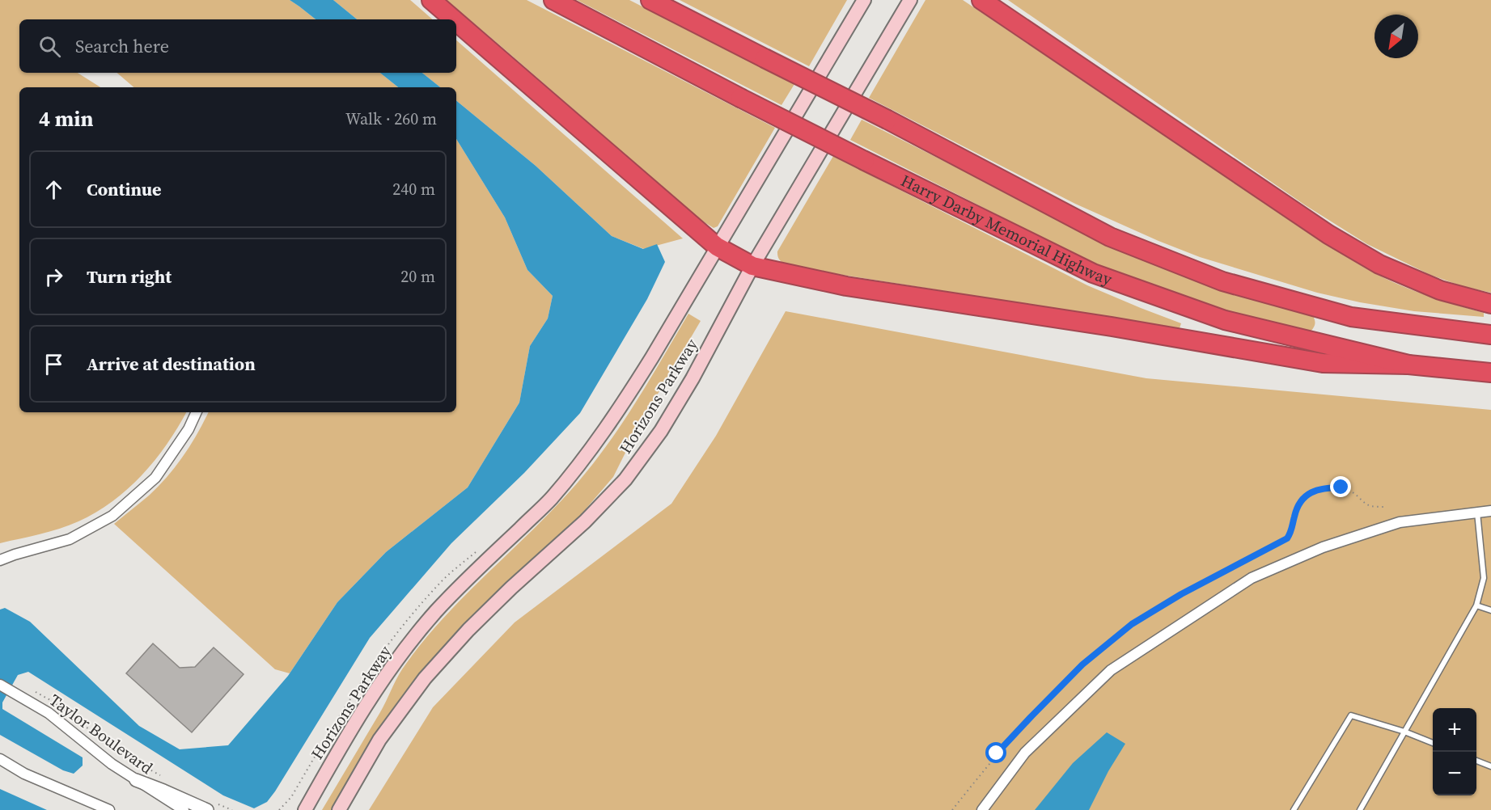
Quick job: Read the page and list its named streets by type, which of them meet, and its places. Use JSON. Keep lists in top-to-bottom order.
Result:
{
  "streets": {
    "highway": ["Harry Darby Memorial Highway"],
    "main road": ["Horizons Parkway"],
    "street": ["Taylor Boulevard"]
  },
  "north": "bottom left",
  "page": {
    "search": "Search here",
    "heading": ["4 min", "Walk · 260 m"],
    "list": [
      ["Continue", "240 m"],
      ["Turn right", "20 m"],
      "Arrive at destination"
    ],
    "map_buttons": ["+", "−"]
  }
}
